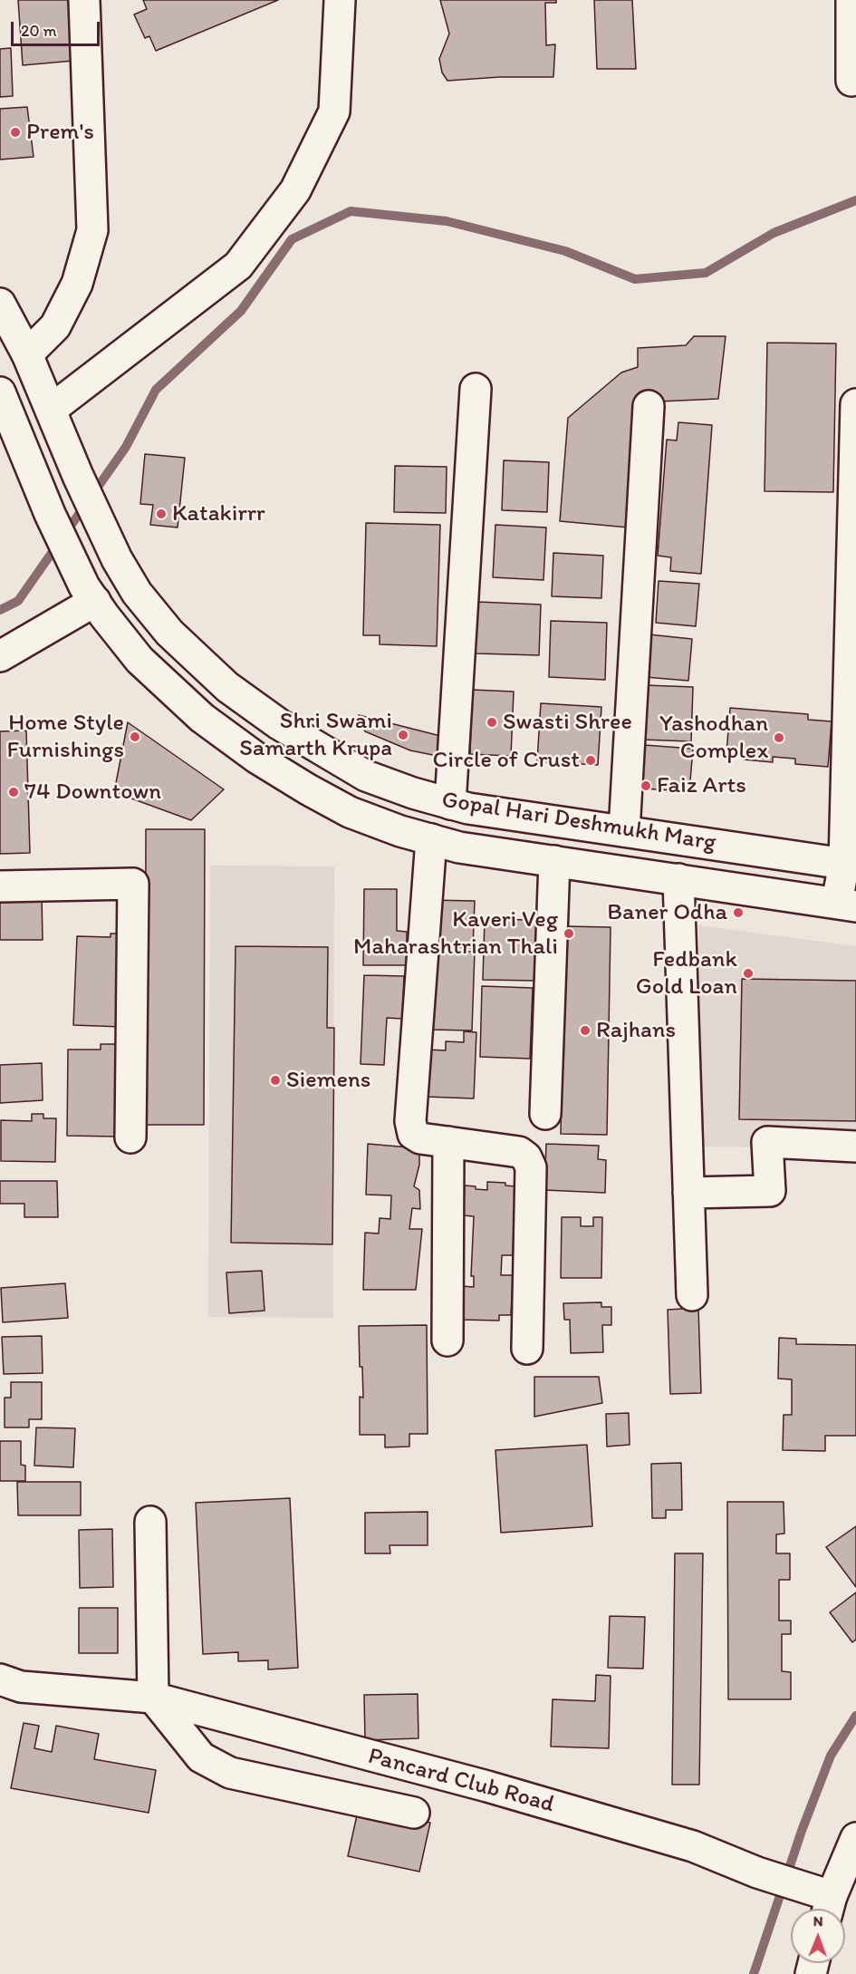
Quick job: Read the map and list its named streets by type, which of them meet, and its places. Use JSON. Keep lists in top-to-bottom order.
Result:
{
  "streets": {
    "street": ["Gopal Hari Deshmukh Marg", "Pancard Club Road"]
  },
  "places": [
    "Prem's",
    "Katakirrr",
    "Swasti Shree",
    "Shri Swami Samarth Krupa",
    "Home Style Furnishings",
    "Yashodhan Complex",
    "Circle of Crust",
    "Faiz Arts",
    "74 Downtown",
    "Baner Odha",
    "Kaveri Veg Maharashtrian Thali",
    "Fedbank Gold Loan",
    "Rajhans",
    "Siemens"
  ],
  "scale_bar": "20 m",
  "north": "top"
}
